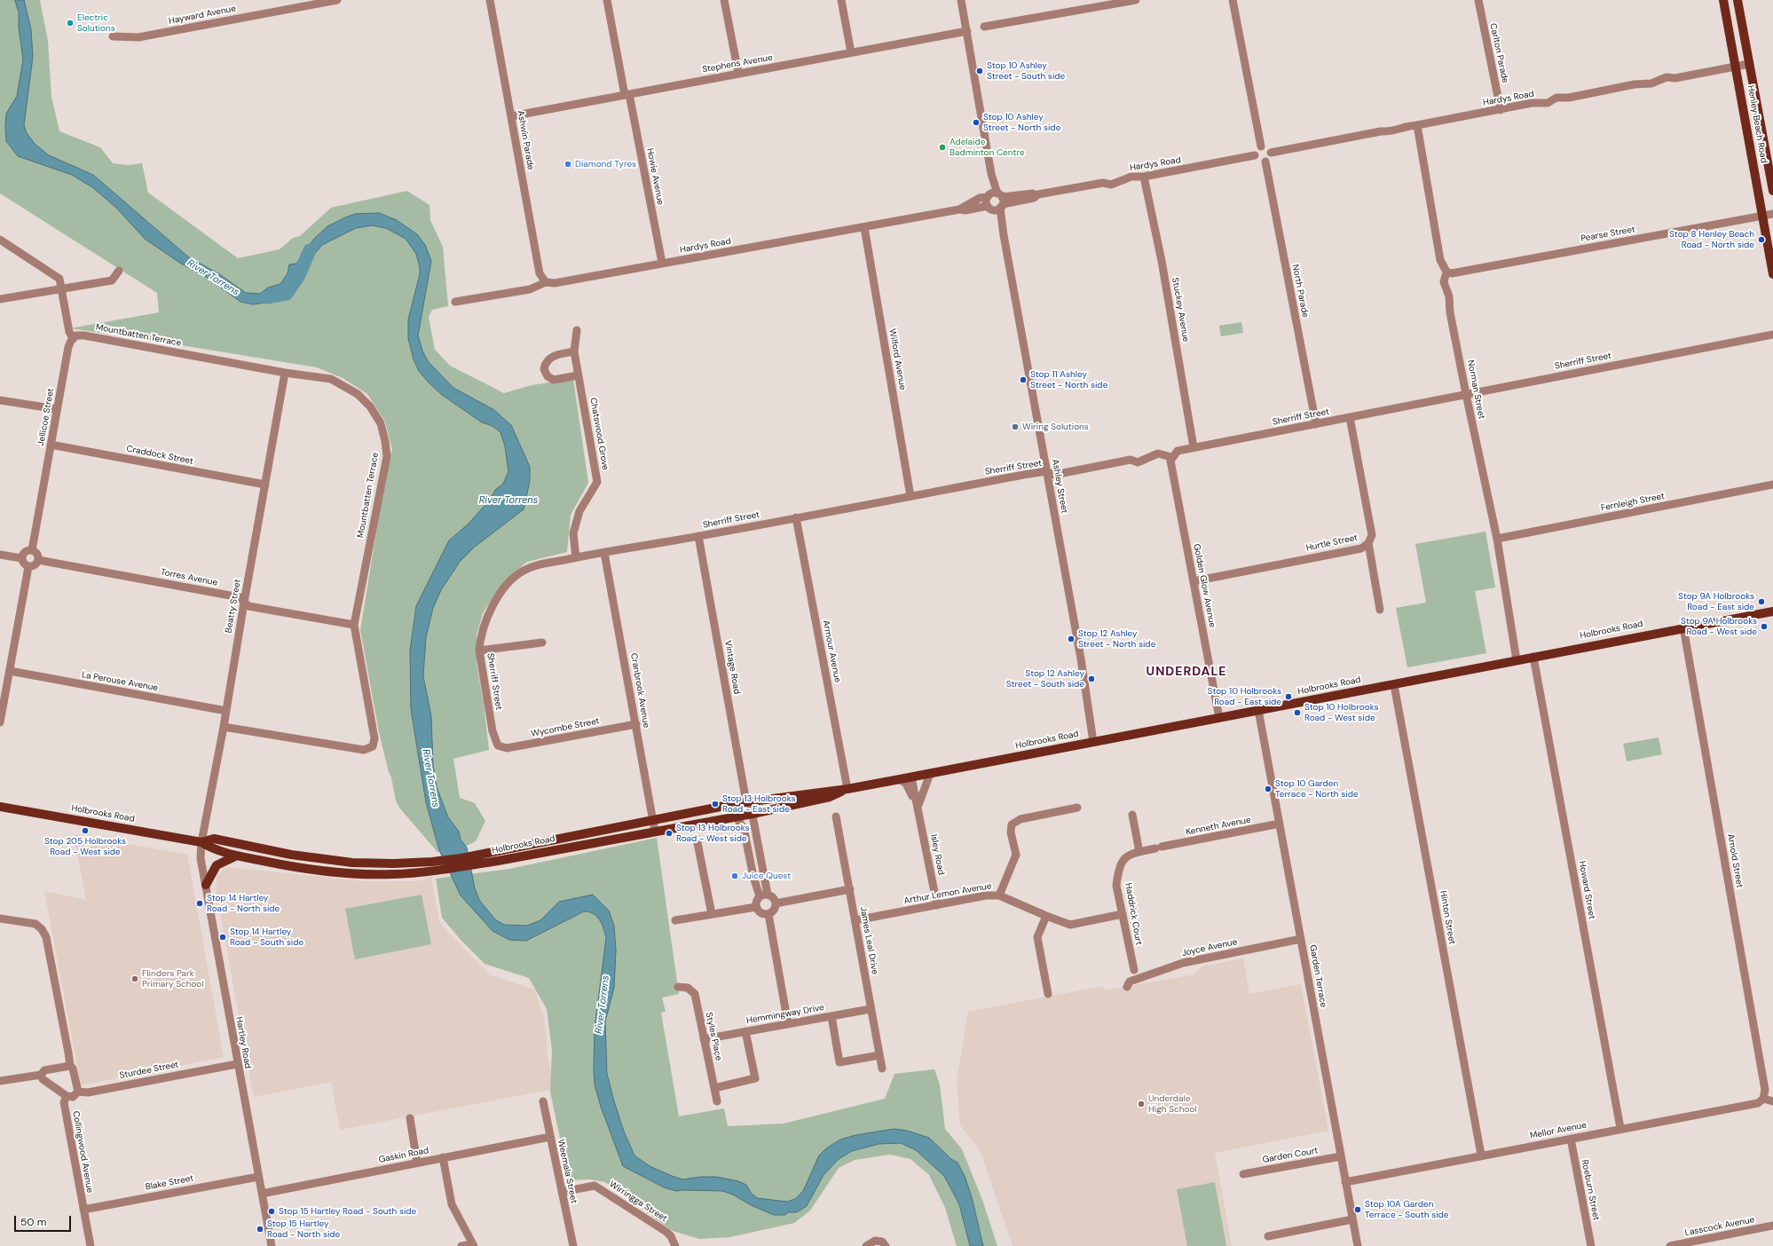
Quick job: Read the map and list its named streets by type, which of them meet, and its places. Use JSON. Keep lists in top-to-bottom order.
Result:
{
  "streets": {
    "main road": ["Henley Beach Road", "Holbrooks Road"],
    "street": [
      "Hayward Avenue",
      "Carlton Parade",
      "Stephens Avenue",
      "Hardys Road",
      "Ashwin Parade",
      "Howie Avenue",
      "Pearse Street",
      "North Parade",
      "Stuckey Avenue",
      "Mountbatten Terrace",
      "Wilford Avenue",
      "Sherriff Street",
      "Norman Street",
      "Jellicoe Street",
      "Chatswood Grove",
      "Craddock Street",
      "Ashley Street",
      "Fernleigh Street",
      "Hurtle Street",
      "Torres Avenue",
      "Golden Glow Avenue",
      "Beatty Street",
      "Armour Avenue",
      "Vintage Road",
      "La Perouse Avenue",
      "Cranbrook Avenue",
      "Wycombe Street",
      "Kenneth Avenue",
      "Isley Road",
      "Arnold Street",
      "Howard Street",
      "Arthur Lemon Avenue",
      "Haddrick Court",
      "Hinton Street",
      "James Leal Drive",
      "Joyce Avenue",
      "Garden Terrace",
      "Hemmingway Drive",
      "Styles Place",
      "Hartley Road",
      "Sturdee Street",
      "Mellor Avenue",
      "Collingwood Avenue",
      "Gaskin Road",
      "Garden Court",
      "Weemala Street",
      "Blake Street",
      "Roeburn Street",
      "Wirringga Street",
      "Lasscock Avenue"
    ]
  },
  "crossings": [
    ["Carlton Parade", "Hardys Road"],
    ["Stephens Avenue", "Ashwin Parade"],
    ["Stephens Avenue", "Howie Avenue"],
    ["Stephens Avenue", "Ashley Street"],
    ["Hardys Road", "Henley Beach Road"],
    ["Hardys Road", "Ashwin Parade"],
    ["Hardys Road", "Howie Avenue"],
    ["Hardys Road", "North Parade"],
    ["Hardys Road", "Stuckey Avenue"],
    ["Hardys Road", "Wilford Avenue"],
    ["Hardys Road", "Norman Street"],
    ["Hardys Road", "Ashley Street"],
    ["Henley Beach Road", "Pearse Street"],
    ["Pearse Street", "Norman Street"],
    ["North Parade", "Sherriff Street"],
    ["Stuckey Avenue", "Sherriff Street"],
    ["Mountbatten Terrace", "Jellicoe Street"],
    ["Mountbatten Terrace", "Torres Avenue"],
    ["Mountbatten Terrace", "Beatty Street"],
    ["Wilford Avenue", "Sherriff Street"],
    ["Sherriff Street", "Norman Street"],
    ["Sherriff Street", "Chatswood Grove"],
    ["Sherriff Street", "Ashley Street"],
    ["Sherriff Street", "Hurtle Street"],
    ["Sherriff Street", "Golden Glow Avenue"],
    ["Sherriff Street", "Armour Avenue"],
    ["Sherriff Street", "Vintage Road"],
    ["Sherriff Street", "Cranbrook Avenue"],
    ["Sherriff Street", "Wycombe Street"],
    ["Norman Street", "Fernleigh Street"],
    ["Norman Street", "Holbrooks Road"],
    ["Jellicoe Street", "Craddock Street"],
    ["Jellicoe Street", "Torres Avenue"],
    ["Craddock Street", "Beatty Street"],
    ["Ashley Street", "Holbrooks Road"],
    ["Hurtle Street", "Golden Glow Avenue"],
    ["Torres Avenue", "Beatty Street"],
    ["Golden Glow Avenue", "Holbrooks Road"],
    ["Beatty Street", "Holbrooks Road"],
    ["Beatty Street", "La Perouse Avenue"],
    ["Beatty Street", "Hartley Road"],
    ["Holbrooks Road", "Armour Avenue"],
    ["Holbrooks Road", "Vintage Road"],
    ["Holbrooks Road", "Cranbrook Avenue"],
    ["Holbrooks Road", "Isley Road"],
    ["Holbrooks Road", "Arnold Street"],
    ["Holbrooks Road", "Howard Street"],
    ["Holbrooks Road", "Hinton Street"],
    ["Holbrooks Road", "Garden Terrace"],
    ["Holbrooks Road", "Hartley Road"],
    ["Cranbrook Avenue", "Wycombe Street"],
    ["Kenneth Avenue", "Haddrick Court"],
    ["Kenneth Avenue", "Garden Terrace"],
    ["Isley Road", "Arthur Lemon Avenue"],
    ["Arnold Street", "Mellor Avenue"],
    ["Howard Street", "Mellor Avenue"],
    ["Arthur Lemon Avenue", "Haddrick Court"],
    ["Arthur Lemon Avenue", "James Leal Drive"],
    ["Hinton Street", "Mellor Avenue"],
    ["James Leal Drive", "Hemmingway Drive"],
    ["Joyce Avenue", "Garden Terrace"],
    ["Garden Terrace", "Mellor Avenue"],
    ["Garden Terrace", "Garden Court"],
    ["Hemmingway Drive", "Styles Place"],
    ["Hartley Road", "Sturdee Street"],
    ["Hartley Road", "Gaskin Road"],
    ["Hartley Road", "Blake Street"],
    ["Sturdee Street", "Collingwood Avenue"],
    ["Mellor Avenue", "Roeburn Street"],
    ["Collingwood Avenue", "Blake Street"],
    ["Gaskin Road", "Weemala Street"],
    ["Weemala Street", "Wirringga Street"]
  ],
  "districts": ["UNDERDALE"],
  "water": ["River Torrens"],
  "places": [
    "Electric Solutions",
    "Stop 10 Ashley Street - South side",
    "Stop 10 Ashley Street - North side",
    "Adelaide Badminton Centre",
    "Diamond Tyres",
    "Stop 8 Henley Beach Road - North side",
    "Stop 11 Ashley Street - North side",
    "Wiring Solutions",
    "Stop 9A Holbrooks Road - East side",
    "Stop 9A Holbrooks Road - West side",
    "Stop 12 Ashley Street - North side",
    "Stop 12 Ashley Street - South side",
    "Stop 10 Holbrooks Road - East side",
    "Stop 10 Holbrooks Road - West side",
    "Stop 10 Garden Terrace - North side",
    "Stop 13 Holbrooks Road - East side",
    "Stop 205 Holbrooks Road - West side",
    "Stop 13 Holbrooks Road - West side",
    "Juice Quest",
    "Stop 14 Hartley Road - North side",
    "Stop 14 Hartley Road - South side",
    "Flinders Park Primary School",
    "Underdale High School",
    "Stop 10A Garden Terrace - South side",
    "Stop 15 Hartley Road - South side",
    "Stop 15 Hartley Road - North side"
  ],
  "scale_bar": "50 m"
}
